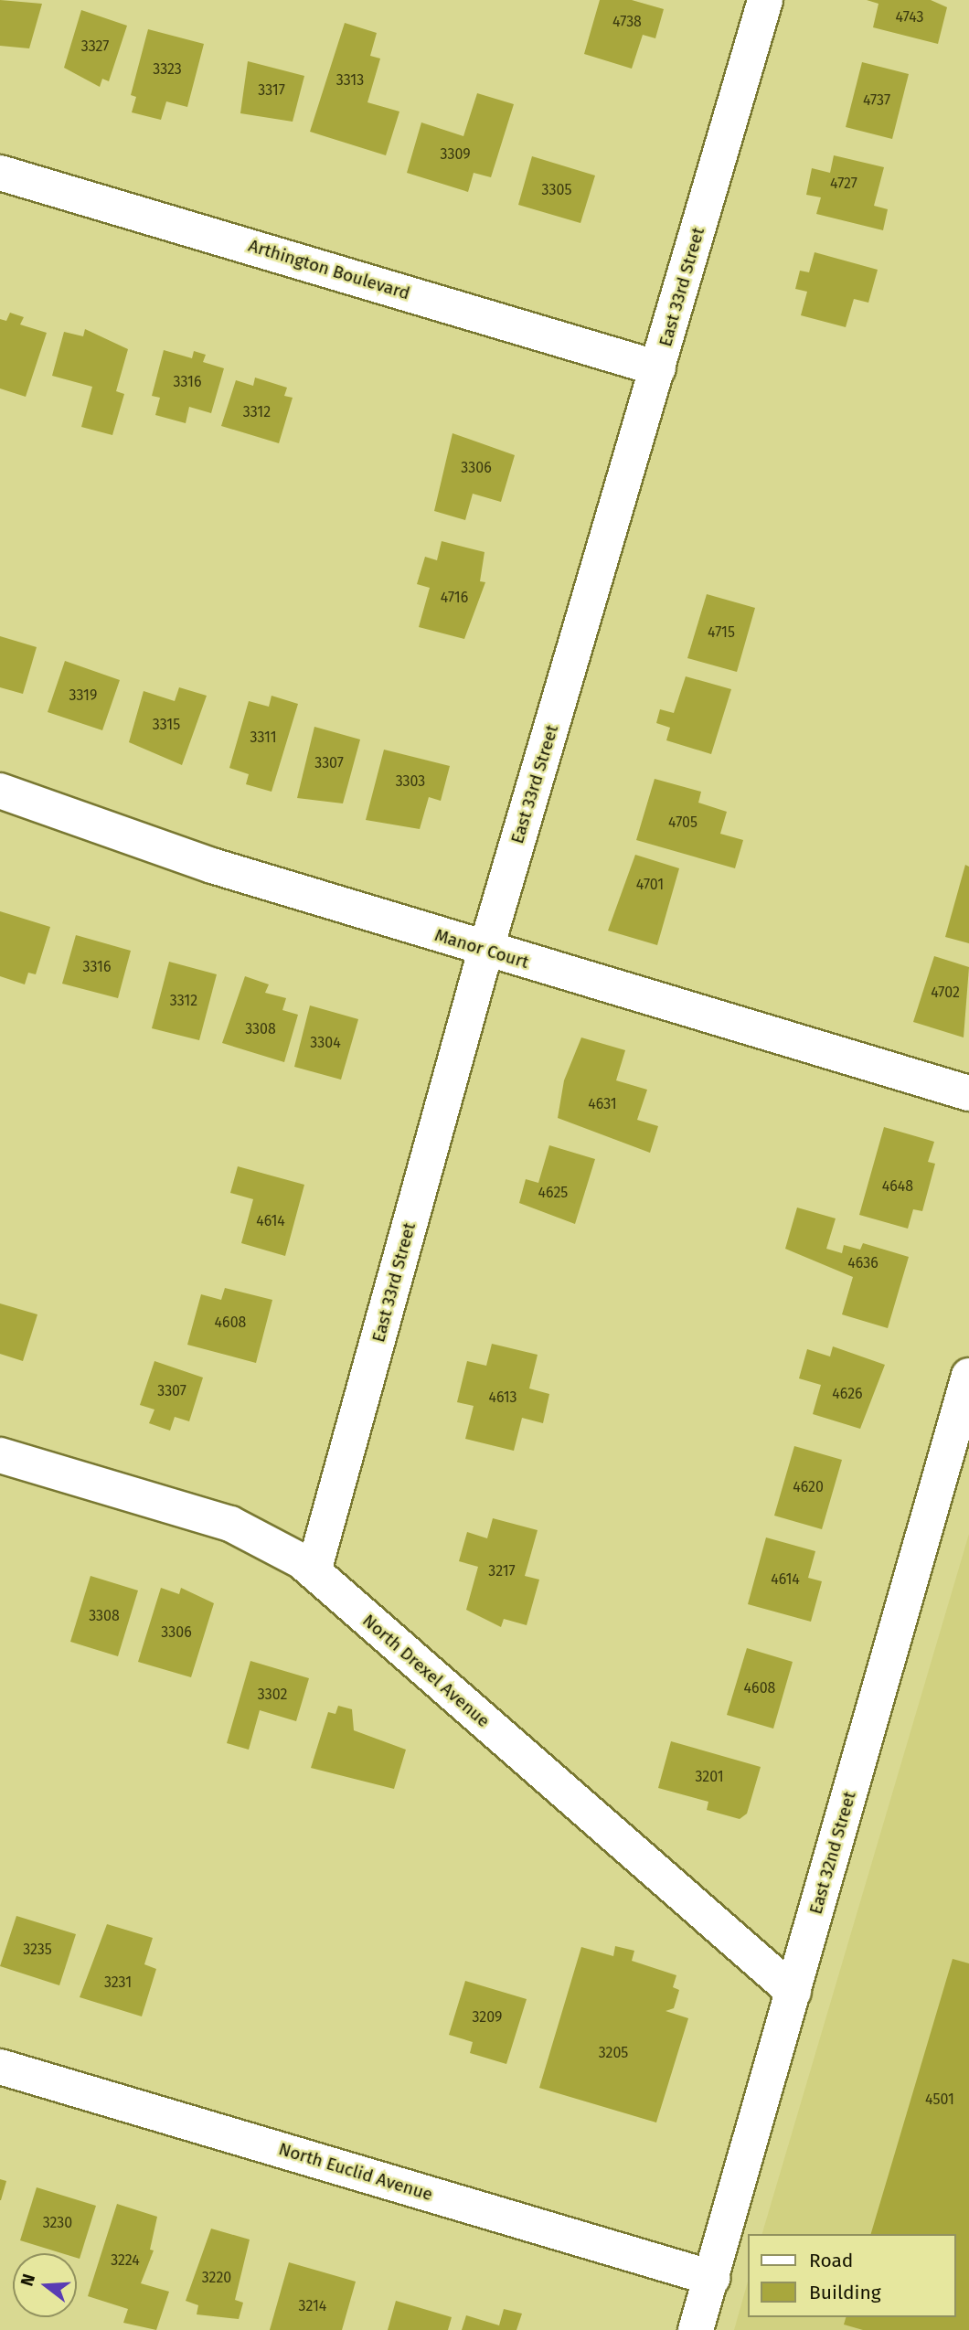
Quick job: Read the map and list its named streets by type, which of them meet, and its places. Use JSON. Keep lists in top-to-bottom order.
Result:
{
  "streets": {
    "street": [
      "Arthington Boulevard",
      "East 33rd Street",
      "Manor Court",
      "North Drexel Avenue",
      "East 32nd Street",
      "North Euclid Avenue"
    ]
  },
  "crossings": [
    ["Arthington Boulevard", "East 33rd Street"],
    ["East 33rd Street", "Manor Court"],
    ["East 33rd Street", "North Drexel Avenue"],
    ["North Drexel Avenue", "East 32nd Street"],
    ["East 32nd Street", "North Euclid Avenue"]
  ],
  "house_numbers": [
    "4743",
    "4738",
    "3327",
    "3323",
    "3313",
    "3317",
    "4737",
    "3309",
    "4727",
    "3305",
    "3316",
    "3312",
    "3306",
    "4716",
    "4715",
    "3319",
    "3315",
    "3311",
    "3307",
    "3303",
    "4705",
    "4701",
    "3316",
    "4702",
    "3312",
    "3308",
    "3304",
    "4631",
    "4648",
    "4625",
    "4614",
    "4636",
    "4608",
    "3307",
    "4626",
    "4613",
    "4620",
    "3217",
    "4614",
    "3308",
    "3306",
    "4608",
    "3302",
    "3201",
    "3235",
    "3231",
    "3209",
    "3205",
    "4501",
    "3230",
    "3224",
    "3220",
    "3214"
  ],
  "legend": ["Road", "Building"],
  "north": "left"
}
